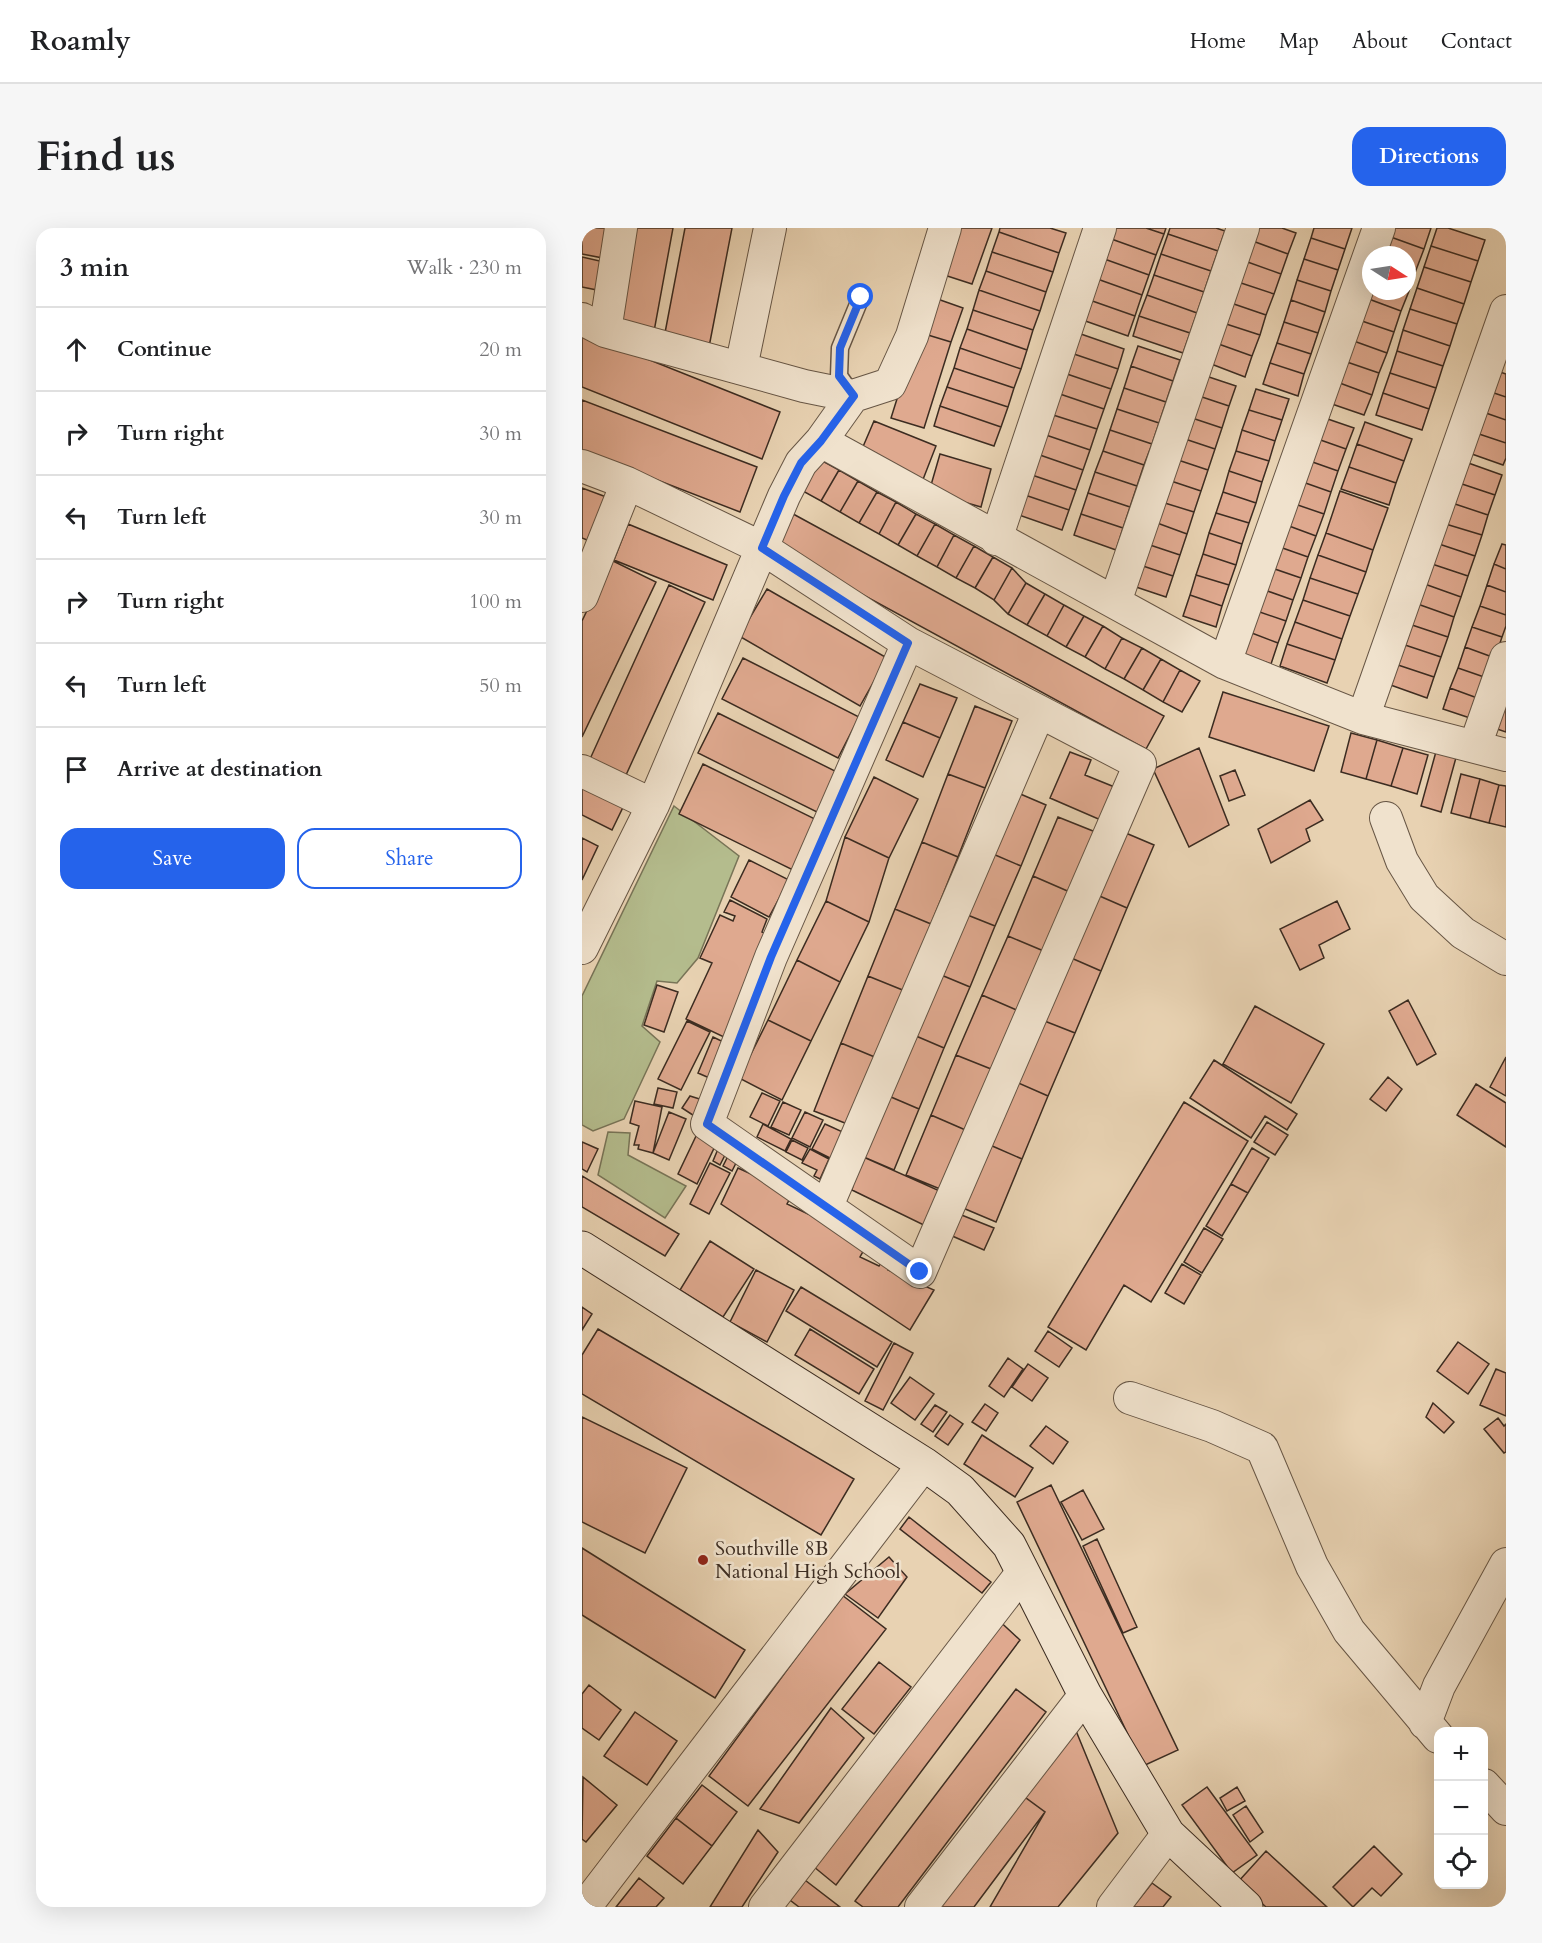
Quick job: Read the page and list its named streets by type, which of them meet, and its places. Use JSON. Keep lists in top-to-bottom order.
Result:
{
  "places": ["Southville 8B National High School"],
  "north": "right",
  "page": {
    "header": "Roamly",
    "nav": [
      "Home",
      "Map",
      "About",
      "Contact"
    ],
    "buttons": [
      "Directions",
      ["Save", "Share"]
    ],
    "title": "Find us",
    "heading": ["3 min", "Walk · 230 m"],
    "list": [
      ["Continue", "20 m"],
      ["Turn right", "30 m"],
      ["Turn left", "30 m"],
      ["Turn right", "100 m"],
      ["Turn left", "50 m"],
      "Arrive at destination"
    ],
    "map_buttons": ["+", "−"]
  }
}
